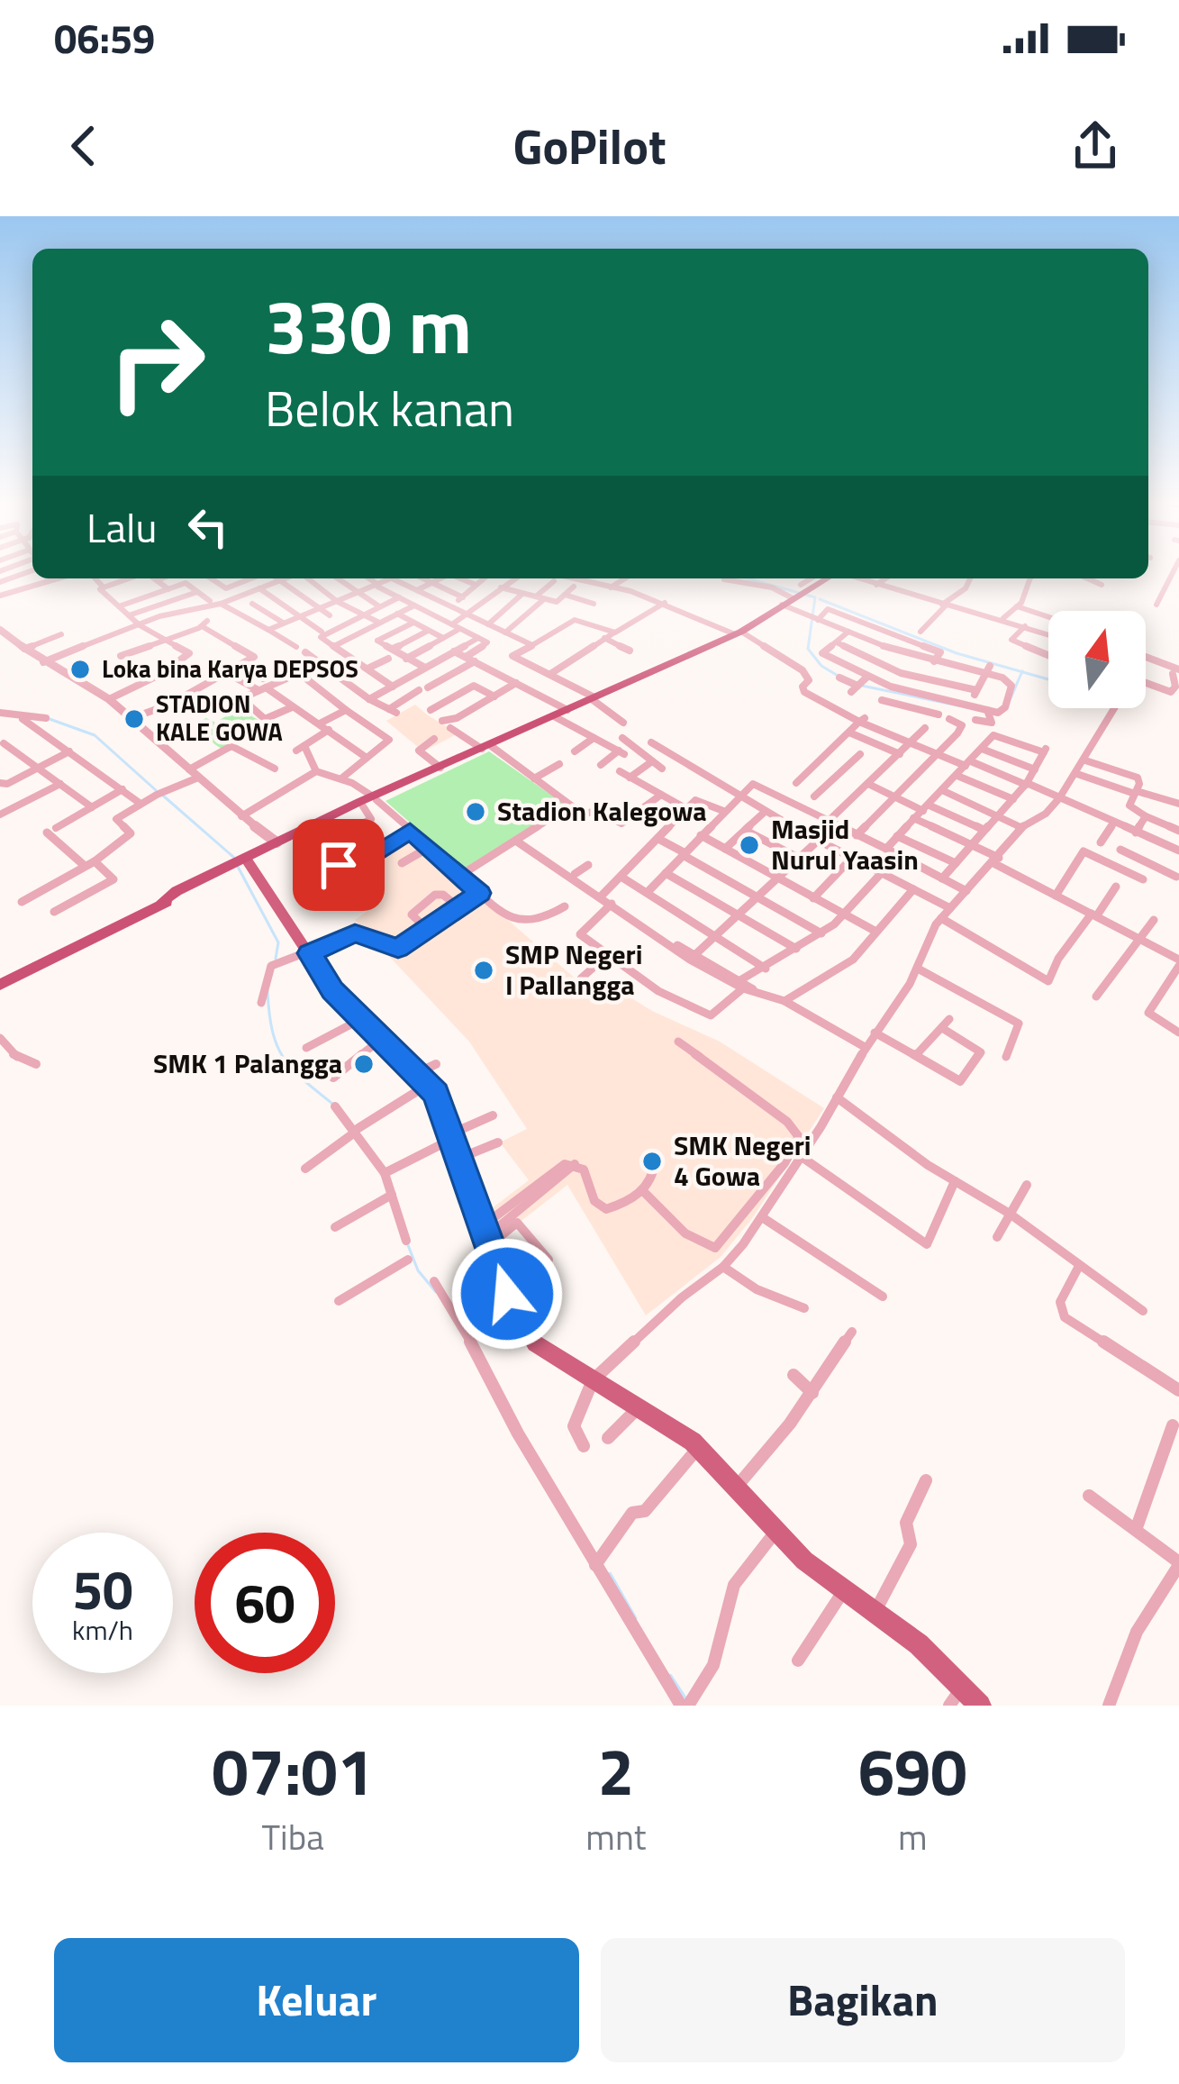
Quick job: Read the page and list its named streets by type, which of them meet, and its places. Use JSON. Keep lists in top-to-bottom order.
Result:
{
  "places": [
    "Loka bina Karya DEPSOS",
    "STADION KALE GOWA",
    "Stadion Kalegowa",
    "Masjid Nurul Yaasin",
    "SMP Negeri I Pallangga",
    "SMK 1 Palangga",
    "SMK Negeri 4 Gowa"
  ],
  "north": "top",
  "page": {
    "status": "06:59",
    "header": "GoPilot",
    "turn": ["330 m", "Belok kanan"],
    "then": "Lalu",
    "speed": "50 km/h",
    "limit": "60",
    "eta": [
      "07:01",
      "Tiba",
      "2",
      "mnt",
      "690",
      "m"
    ],
    "buttons": ["Keluar", "Bagikan"]
  }
}
